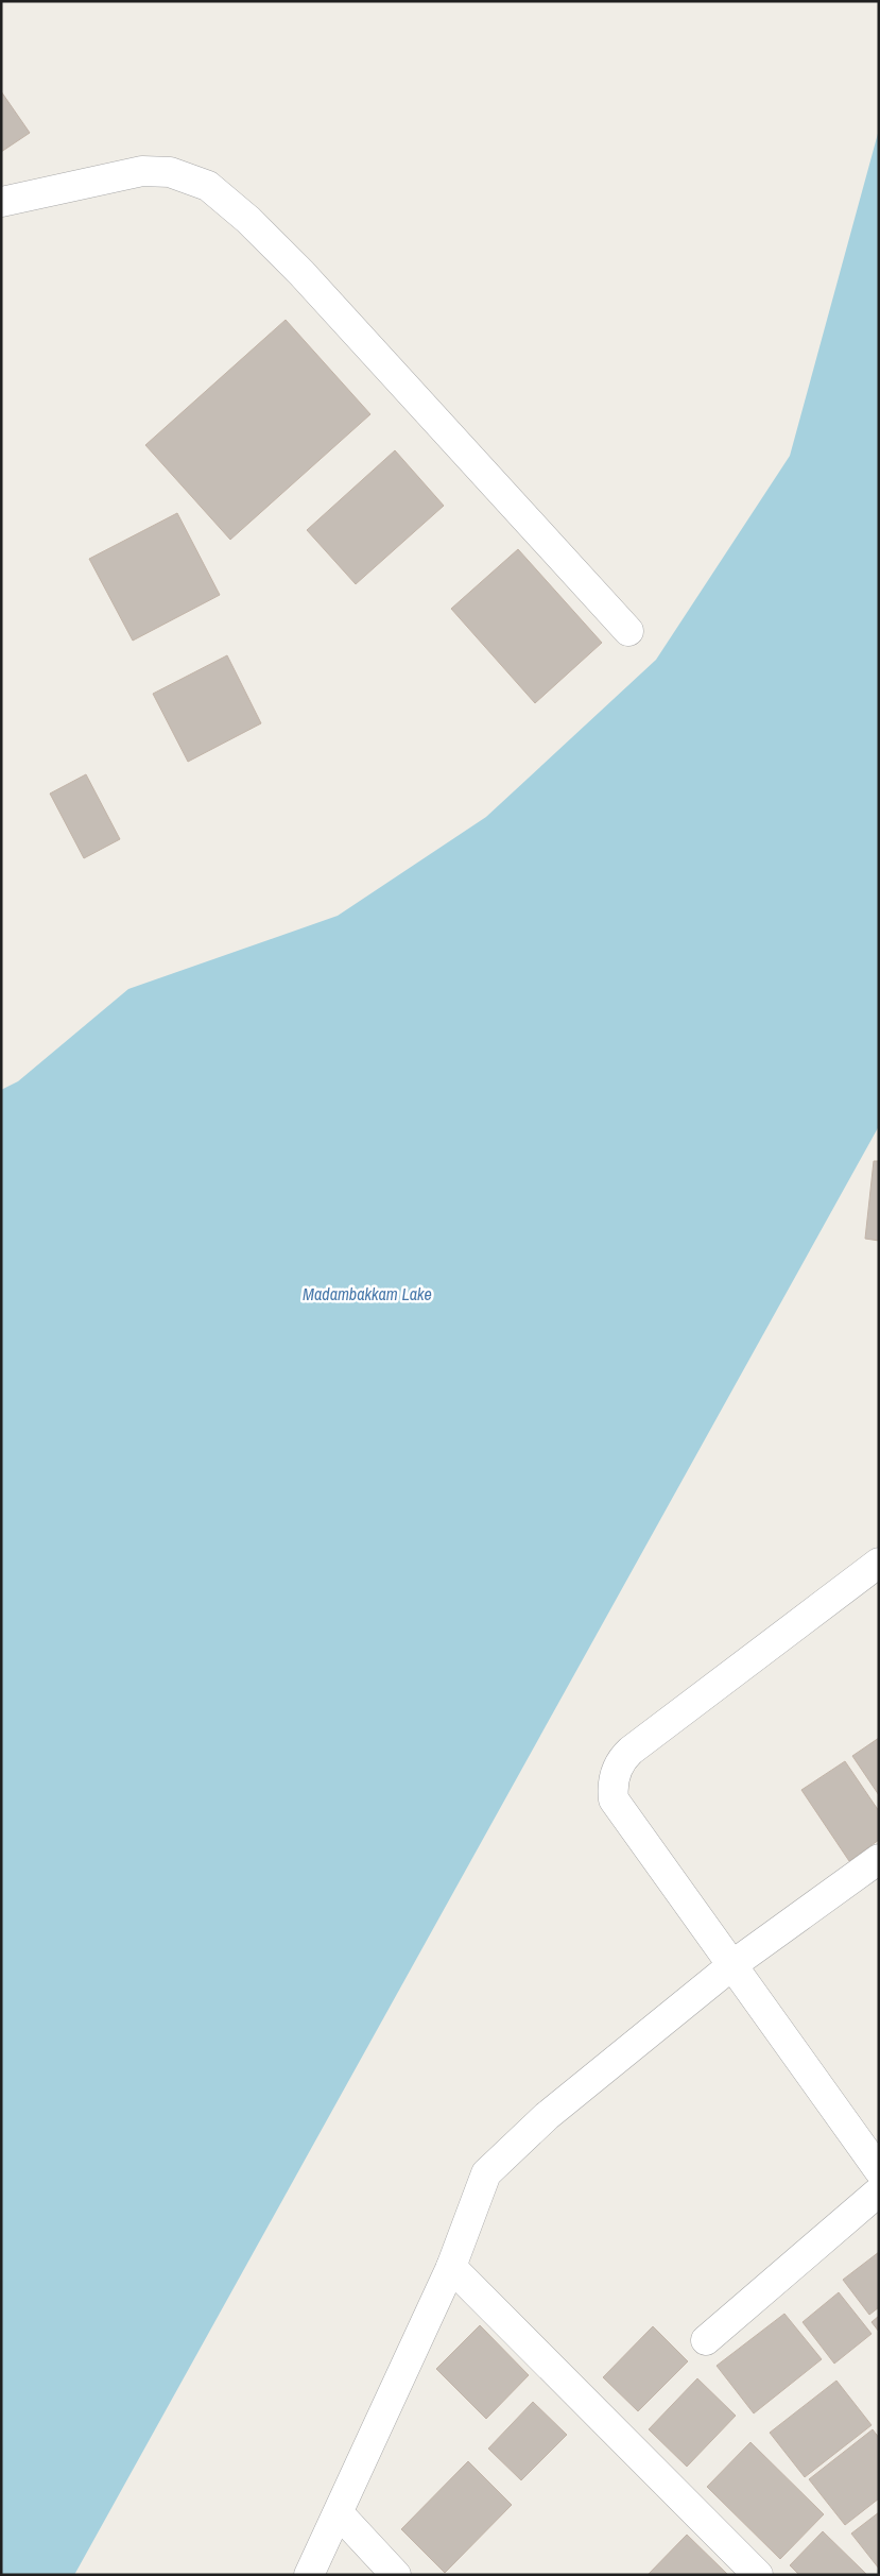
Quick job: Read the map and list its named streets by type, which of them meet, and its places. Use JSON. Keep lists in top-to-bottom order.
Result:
{
  "water": ["Madambakkam Lake"]
}
